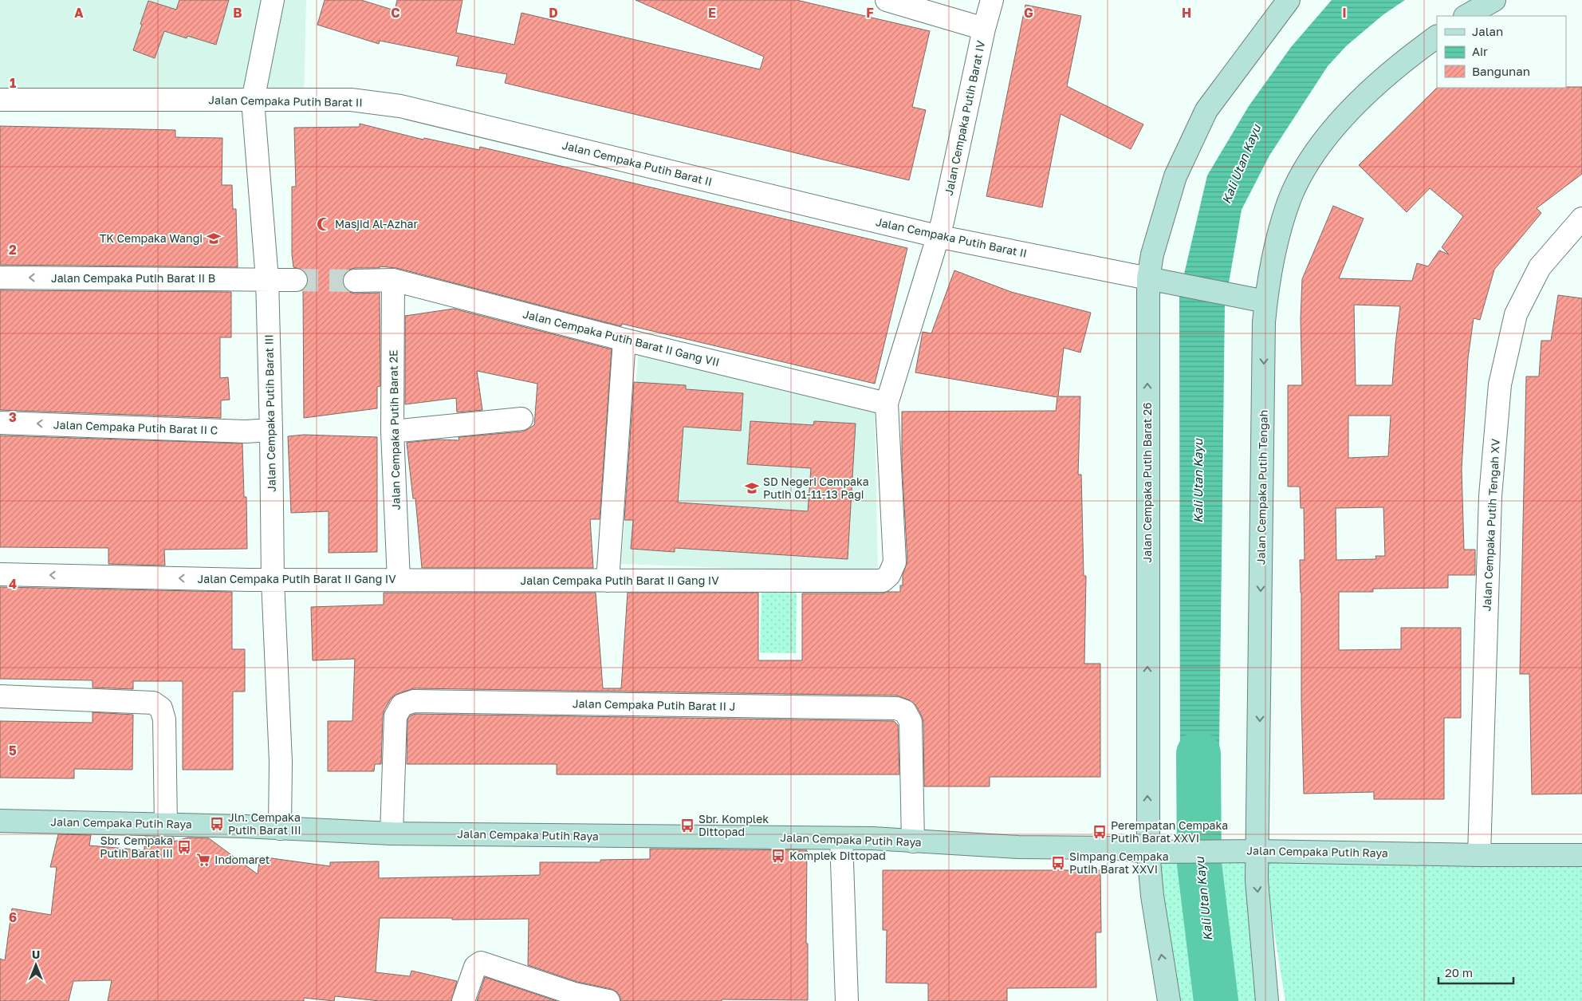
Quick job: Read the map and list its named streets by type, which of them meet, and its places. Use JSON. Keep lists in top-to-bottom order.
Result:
{
  "streets": {
    "street": [
      "Jalan Cempaka Putih Barat II",
      "Jalan Cempaka Putih Barat IV",
      "Jalan Cempaka Putih Barat II B",
      "Jalan Cempaka Putih Barat II Gang VII",
      "Jalan Cempaka Putih Barat III",
      "Jalan Cempaka Putih Barat II C",
      "Jalan Cempaka Putih Barat 2E",
      "Jalan Cempaka Putih Barat 26",
      "Jalan Cempaka Putih Tengah",
      "Jalan Cempaka Putih Tengah XV",
      "Jalan Cempaka Putih Barat II Gang IV",
      "Jalan Cempaka Putih Barat II J",
      "Jalan Cempaka Putih Raya"
    ]
  },
  "crossings": [
    ["Jalan Cempaka Putih Barat II", "Jalan Cempaka Putih Barat IV"],
    ["Jalan Cempaka Putih Barat II", "Jalan Cempaka Putih Barat III"],
    ["Jalan Cempaka Putih Barat II", "Jalan Cempaka Putih Barat 26"],
    ["Jalan Cempaka Putih Barat II", "Jalan Cempaka Putih Tengah"],
    ["Jalan Cempaka Putih Barat II", "Jalan Cempaka Putih Barat II Gang IV"],
    ["Jalan Cempaka Putih Barat IV", "Jalan Cempaka Putih Barat II Gang IV"],
    ["Jalan Cempaka Putih Barat II B", "Jalan Cempaka Putih Barat III"],
    ["Jalan Cempaka Putih Barat II Gang VII", "Jalan Cempaka Putih Barat 2E"],
    ["Jalan Cempaka Putih Barat II Gang VII", "Jalan Cempaka Putih Barat II Gang IV"],
    ["Jalan Cempaka Putih Barat III", "Jalan Cempaka Putih Barat II C"],
    ["Jalan Cempaka Putih Barat III", "Jalan Cempaka Putih Barat II Gang IV"],
    ["Jalan Cempaka Putih Barat III", "Jalan Cempaka Putih Raya"],
    ["Jalan Cempaka Putih Barat 2E", "Jalan Cempaka Putih Barat II Gang IV"],
    ["Jalan Cempaka Putih Barat 26", "Jalan Cempaka Putih Raya"],
    ["Jalan Cempaka Putih Tengah", "Jalan Cempaka Putih Raya"],
    ["Jalan Cempaka Putih Tengah XV", "Jalan Cempaka Putih Raya"],
    ["Jalan Cempaka Putih Barat II J", "Jalan Cempaka Putih Raya"]
  ],
  "one_way": [
    "Jalan Cempaka Putih Barat II B",
    "Jalan Cempaka Putih Barat II C",
    "Jalan Cempaka Putih Barat 26",
    "Jalan Cempaka Putih Tengah"
  ],
  "water": ["Kali Utan Kayu"],
  "places": {
    "mosque": ["Masjid Al-Azhar"],
    "school or university": ["TK Cempaka Wangi", "SD Negeri Cempaka Putih 01-11-13 Pagi"],
    "bus stop": [
      "Jln. Cempaka Putih Barat III",
      "Sbr. Komplek Dittopad",
      "Perempatan Cempaka Putih Barat XXVI",
      "Sbr. Cempaka Putih Barat III",
      "Komplek Dittopad",
      "Simpang Cempaka Putih Barat XXVI"
    ],
    "supermarket": ["Indomaret"]
  },
  "legend": ["Jalan", "Air", "Bangunan"],
  "scale_bar": "20 m",
  "north": "top",
  "grid": {
    "columns": [
      "A",
      "B",
      "C",
      "D",
      "E",
      "F",
      "G",
      "H",
      "I"
    ],
    "rows": [
      "1",
      "2",
      "3",
      "4",
      "5",
      "6"
    ]
  }
}
